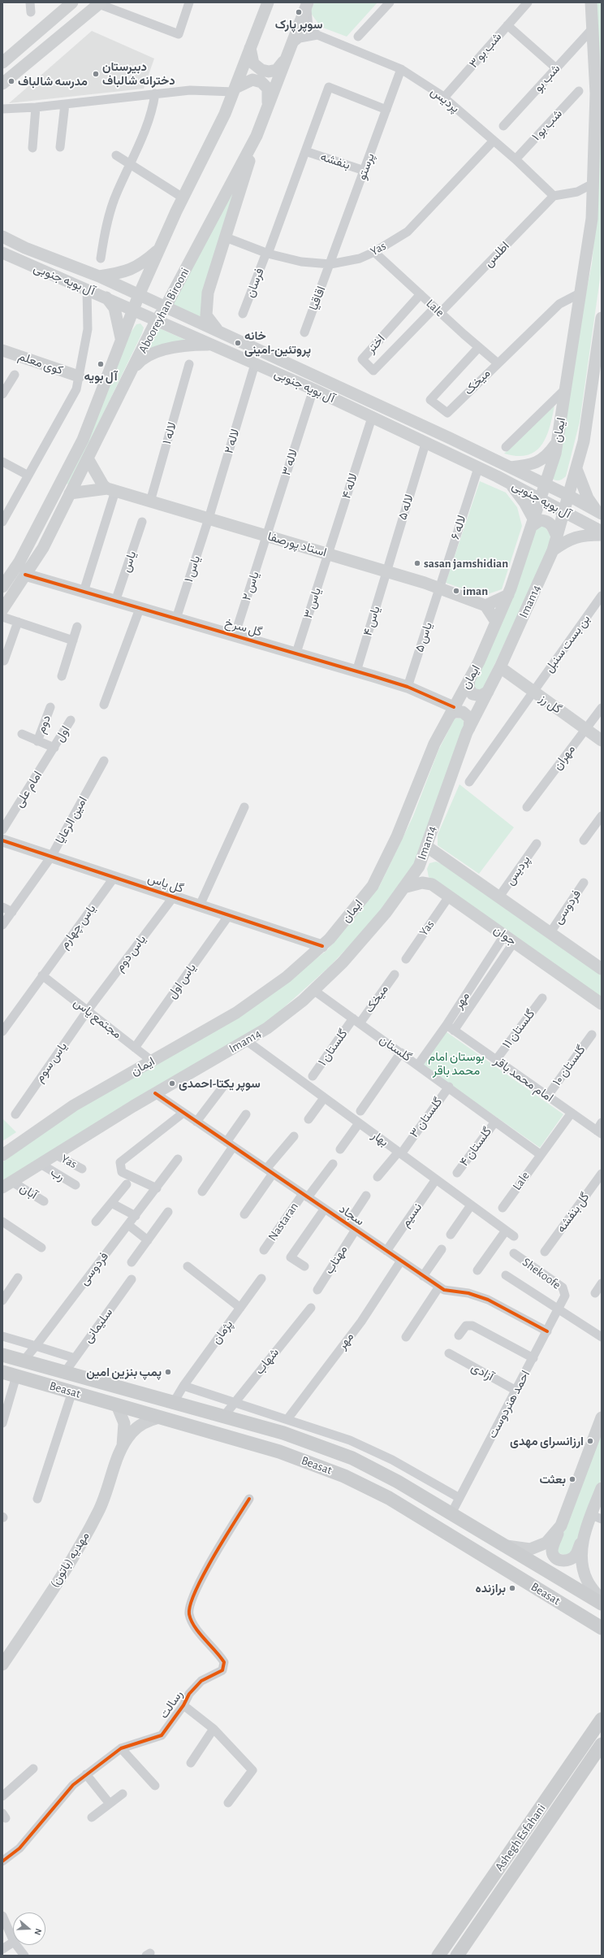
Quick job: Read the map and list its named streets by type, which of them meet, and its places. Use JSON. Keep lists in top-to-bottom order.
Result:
{
  "streets": {
    "main road": [
      "آل بویه جنوبی",
      "Abooreyhan Birooni",
      "کوی معلم",
      "ایمان",
      "استاد پورصفا",
      "Iman14",
      "گل سرخ",
      "گل رز",
      "گل یاس",
      "جوان",
      "Beasat",
      "مهدیه (باتون)",
      "Ashegh Esfahani"
    ],
    "street": [
      "شب بو ۳",
      "شب بو",
      "پردیس",
      "شب بو ۱",
      "بنفشه",
      "پرستو",
      "Yas",
      "اطلس",
      "فرسان",
      "اقاقیا",
      "Lale",
      "اختر",
      "میخک",
      "لاله ۱",
      "لاله ۲",
      "لاله ۳",
      "لاله ۴",
      "لاله ۵",
      "لاله ۶",
      "یاس",
      "یاس ۱",
      "یاس ۲",
      "یاس ۳",
      "یاس ۴",
      "یاس ۵",
      "بن بست سنبل",
      "دوم",
      "اول",
      "مهران",
      "امام علی",
      "امین الرعایا",
      "فردوسی",
      "یاس چهارم",
      "یاس دوم",
      "یاس اول",
      "مهر",
      "مجتمع یاس",
      "گلستان ۱۱",
      "گلستان ۱",
      "گلستان",
      "یاس سوم",
      "گلستان ۱۰",
      "امام محمد باقر",
      "گلستان ۳",
      "بهار",
      "گلستان ۴",
      "رب",
      "آبان",
      "گل بنفشه",
      "سجاد",
      "نسیم",
      "Nastaran",
      "مهتاب",
      "Shekoofe",
      "سلیمانی",
      "پژمان",
      "شهاب",
      "آزادی",
      "احمد هنردوست",
      "رسالت"
    ]
  },
  "crossings": [
    ["شب بو ۳", "پردیس"],
    ["شب بو", "ایمان"],
    ["پردیس", "شب بو ۱"],
    ["پردیس", "پرستو"],
    ["پردیس", "Yas"],
    ["پردیس", "اطلس"],
    ["بنفشه", "پرستو"],
    ["بنفشه", "فرسان"],
    ["پرستو", "Yas"],
    ["پرستو", "فرسان"],
    ["پرستو", "اقاقیا"],
    ["Yas", "فرسان"],
    ["Yas", "اقاقیا"],
    ["Yas", "Lale"],
    ["Yas", "Iman14"],
    ["Yas", "جوان"],
    ["اطلس", "Lale"],
    ["اطلس", "اختر"],
    ["آل بویه جنوبی", "Abooreyhan Birooni"],
    ["آل بویه جنوبی", "ایمان"],
    ["آل بویه جنوبی", "لاله ۲"],
    ["آل بویه جنوبی", "لاله ۳"],
    ["آل بویه جنوبی", "لاله ۴"],
    ["آل بویه جنوبی", "لاله ۵"],
    ["آل بویه جنوبی", "لاله ۶"],
    ["آل بویه جنوبی", "Iman14"],
    ["Lale", "اختر"],
    ["Lale", "میخک"],
    ["Lale", "گلستان"],
    ["Lale", "امام محمد باقر"],
    ["Abooreyhan Birooni", "گل سرخ"],
    ["میخک", "ایمان"],
    ["میخک", "گلستان ۱"],
    ["میخک", "گلستان"],
    ["ایمان", "گل سرخ"],
    ["ایمان", "گل یاس"],
    ["ایمان", "مجتمع یاس"],
    ["لاله ۱", "استاد پورصفا"],
    ["لاله ۲", "استاد پورصفا"],
    ["لاله ۲", "یاس ۱"],
    ["لاله ۳", "استاد پورصفا"],
    ["لاله ۳", "یاس ۲"],
    ["لاله ۴", "استاد پورصفا"],
    ["لاله ۴", "یاس ۳"],
    ["لاله ۵", "استاد پورصفا"],
    ["لاله ۵", "یاس ۴"],
    ["لاله ۶", "استاد پورصفا"],
    ["لاله ۶", "یاس ۵"],
    ["استاد پورصفا", "یاس ۱"],
    ["استاد پورصفا", "یاس ۲"],
    ["استاد پورصفا", "یاس ۳"],
    ["استاد پورصفا", "یاس ۴"],
    ["استاد پورصفا", "یاس ۵"],
    ["یاس", "گل سرخ"],
    ["یاس ۱", "گل سرخ"],
    ["یاس ۲", "گل سرخ"],
    ["Iman14", "گل رز"],
    ["Iman14", "گلستان"],
    ["Iman14", "بهار"],
    ["Iman14", "رب"],
    ["Iman14", "آبان"],
    ["Iman14", "سجاد"],
    ["یاس ۳", "گل سرخ"],
    ["یاس ۴", "گل سرخ"],
    ["گل سرخ", "یاس ۵"],
    ["بن بست سنبل", "گل رز"],
    ["گل رز", "مهران"],
    ["اول", "امام علی"],
    ["امین الرعایا", "گل یاس"],
    ["گل یاس", "یاس چهارم"],
    ["گل یاس", "یاس دوم"],
    ["گل یاس", "یاس اول"],
    ["فردوسی", "Beasat"],
    ["یاس چهارم", "مجتمع یاس"],
    ["جوان", "مهر"],
    ["یاس دوم", "مجتمع یاس"],
    ["یاس دوم", "یاس سوم"],
    ["یاس اول", "مجتمع یاس"],
    ["مهر", "گلستان"],
    ["مهر", "امام محمد باقر"],
    ["مهر", "سجاد"],
    ["مجتمع یاس", "یاس سوم"],
    ["گلستان ۱۱", "امام محمد باقر"],
    ["گلستان ۱", "گلستان"],
    ["گلستان", "گلستان ۳"],
    ["گلستان", "گلستان ۴"],
    ["گلستان ۱۰", "امام محمد باقر"],
    ["گلستان ۳", "بهار"],
    ["بهار", "نسیم"],
    ["سجاد", "نسیم"],
    ["سجاد", "Nastaran"],
    ["سجاد", "مهتاب"],
    ["سجاد", "احمد هنردوست"],
    ["Shekoofe", "احمد هنردوست"],
    ["سلیمانی", "Beasat"],
    ["پژمان", "Beasat"],
    ["شهاب", "Beasat"],
    ["آزادی", "احمد هنردوست"],
    ["Beasat", "احمد هنردوست"],
    ["Beasat", "مهدیه (باتون)"]
  ],
  "parks": ["بوستان امام محمد باقر"],
  "places": [
    "سوپر پارک",
    "دبیرستان دخترانه شالباف",
    "مدرسه شالباف",
    "خانه پروتئین-امینی",
    "آل بویه",
    "sasan jamshidian",
    "iman",
    "سوپر یکتا-احمدی",
    "پمپ بنزین امین",
    "ارزانسرای مهدی",
    "بعثت",
    "برازنده"
  ],
  "north": "right"
}
